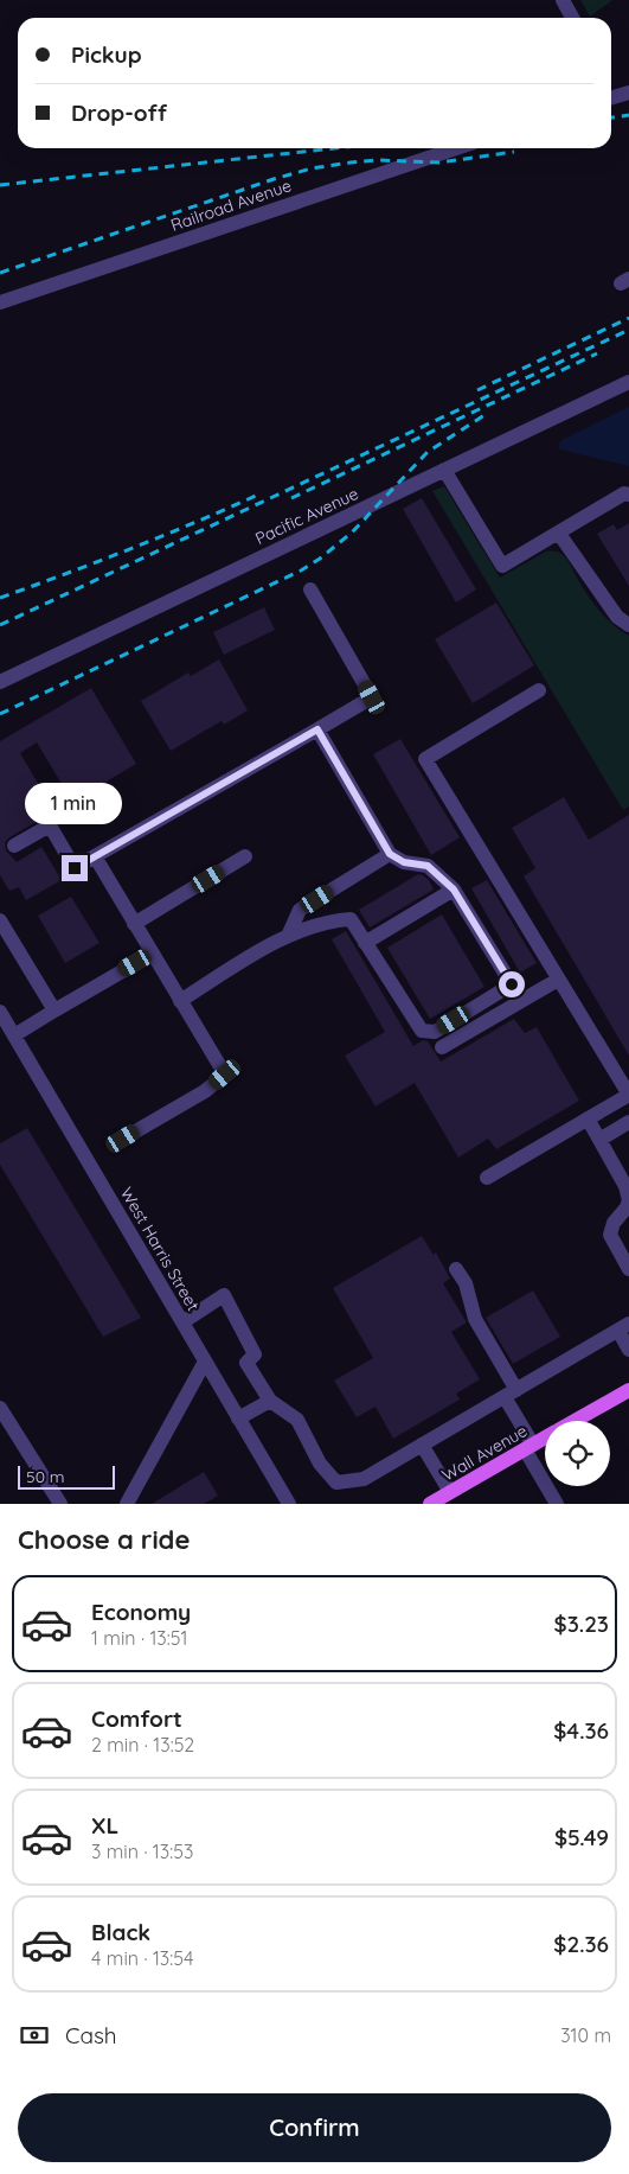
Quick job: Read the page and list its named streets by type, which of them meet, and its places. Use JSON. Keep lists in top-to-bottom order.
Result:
{
  "streets": {
    "main road": ["Wall Avenue"],
    "street": ["Railroad Avenue", "Pacific Avenue", "West Harris Street"]
  },
  "scale_bar": "50 m",
  "page": {
    "banner": ["Pickup", "Drop-off"],
    "bubble": "1 min",
    "scale": "50 m",
    "heading": "Choose a ride",
    "list": [
      {
        "name": "Economy",
        "note": "1 min · 13:51",
        "value": "$3.23"
      },
      {
        "name": "Comfort",
        "note": "2 min · 13:52",
        "value": "$4.36"
      },
      {
        "name": "XL",
        "note": "3 min · 13:53",
        "value": "$5.49"
      },
      {
        "name": "Black",
        "note": "4 min · 13:54",
        "value": "$2.36"
      }
    ],
    "pay": ["Cash", "310 m"],
    "buttons": "Confirm"
  }
}
